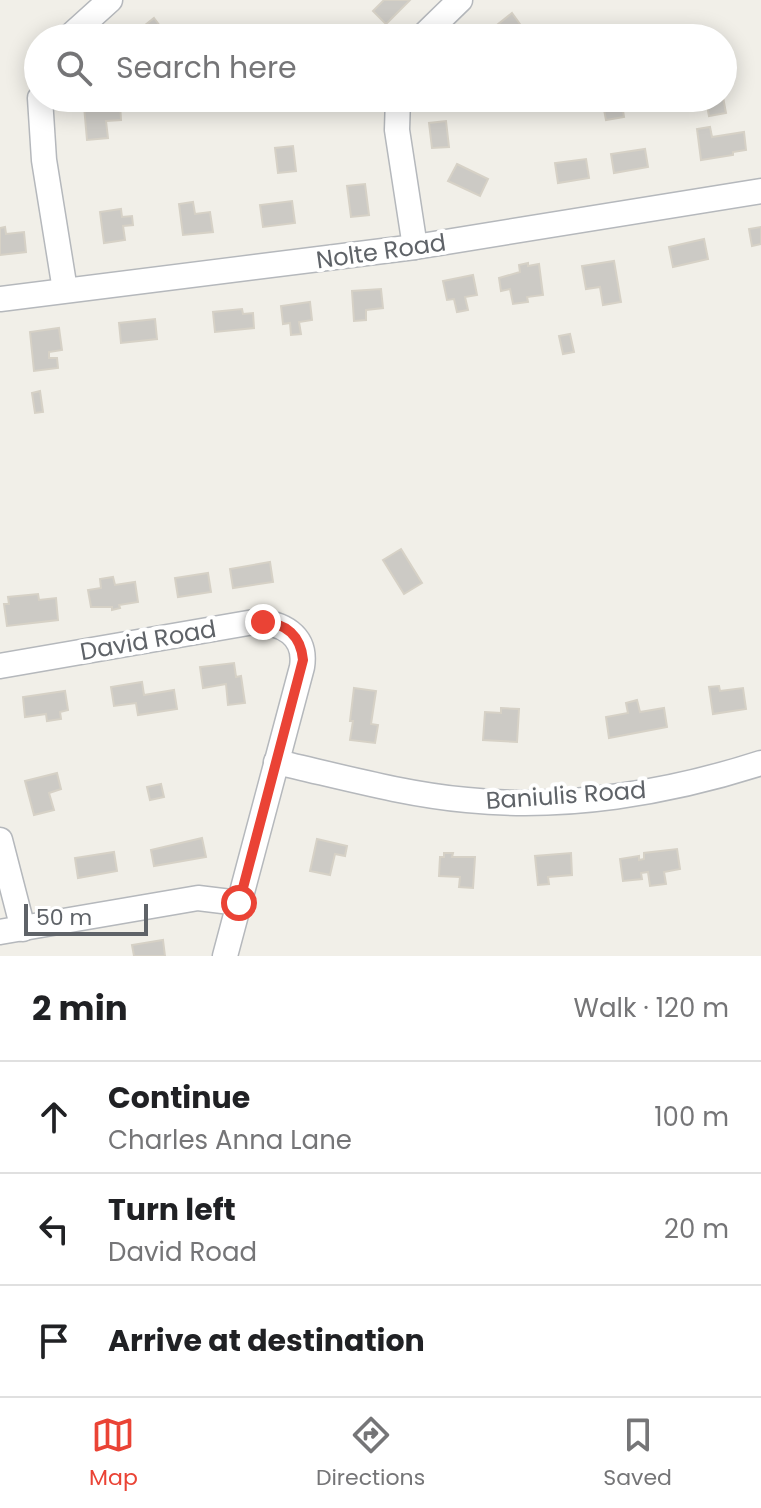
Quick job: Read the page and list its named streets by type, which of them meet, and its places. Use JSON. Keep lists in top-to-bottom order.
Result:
{
  "streets": {
    "street": ["Nolte Road", "David Road", "Baniulis Road"]
  },
  "crossings": [
    ["David Road", "Baniulis Road"]
  ],
  "scale_bar": "50 m",
  "page": {
    "search": "Search here",
    "scale": "50 m",
    "heading": ["2 min", "Walk · 120 m"],
    "list": [
      ["Continue", "Charles Anna Lane", "100 m"],
      ["Turn left", "David Road", "20 m"],
      "Arrive at destination"
    ],
    "nav": ["Map", "Directions", "Saved"]
  }
}
